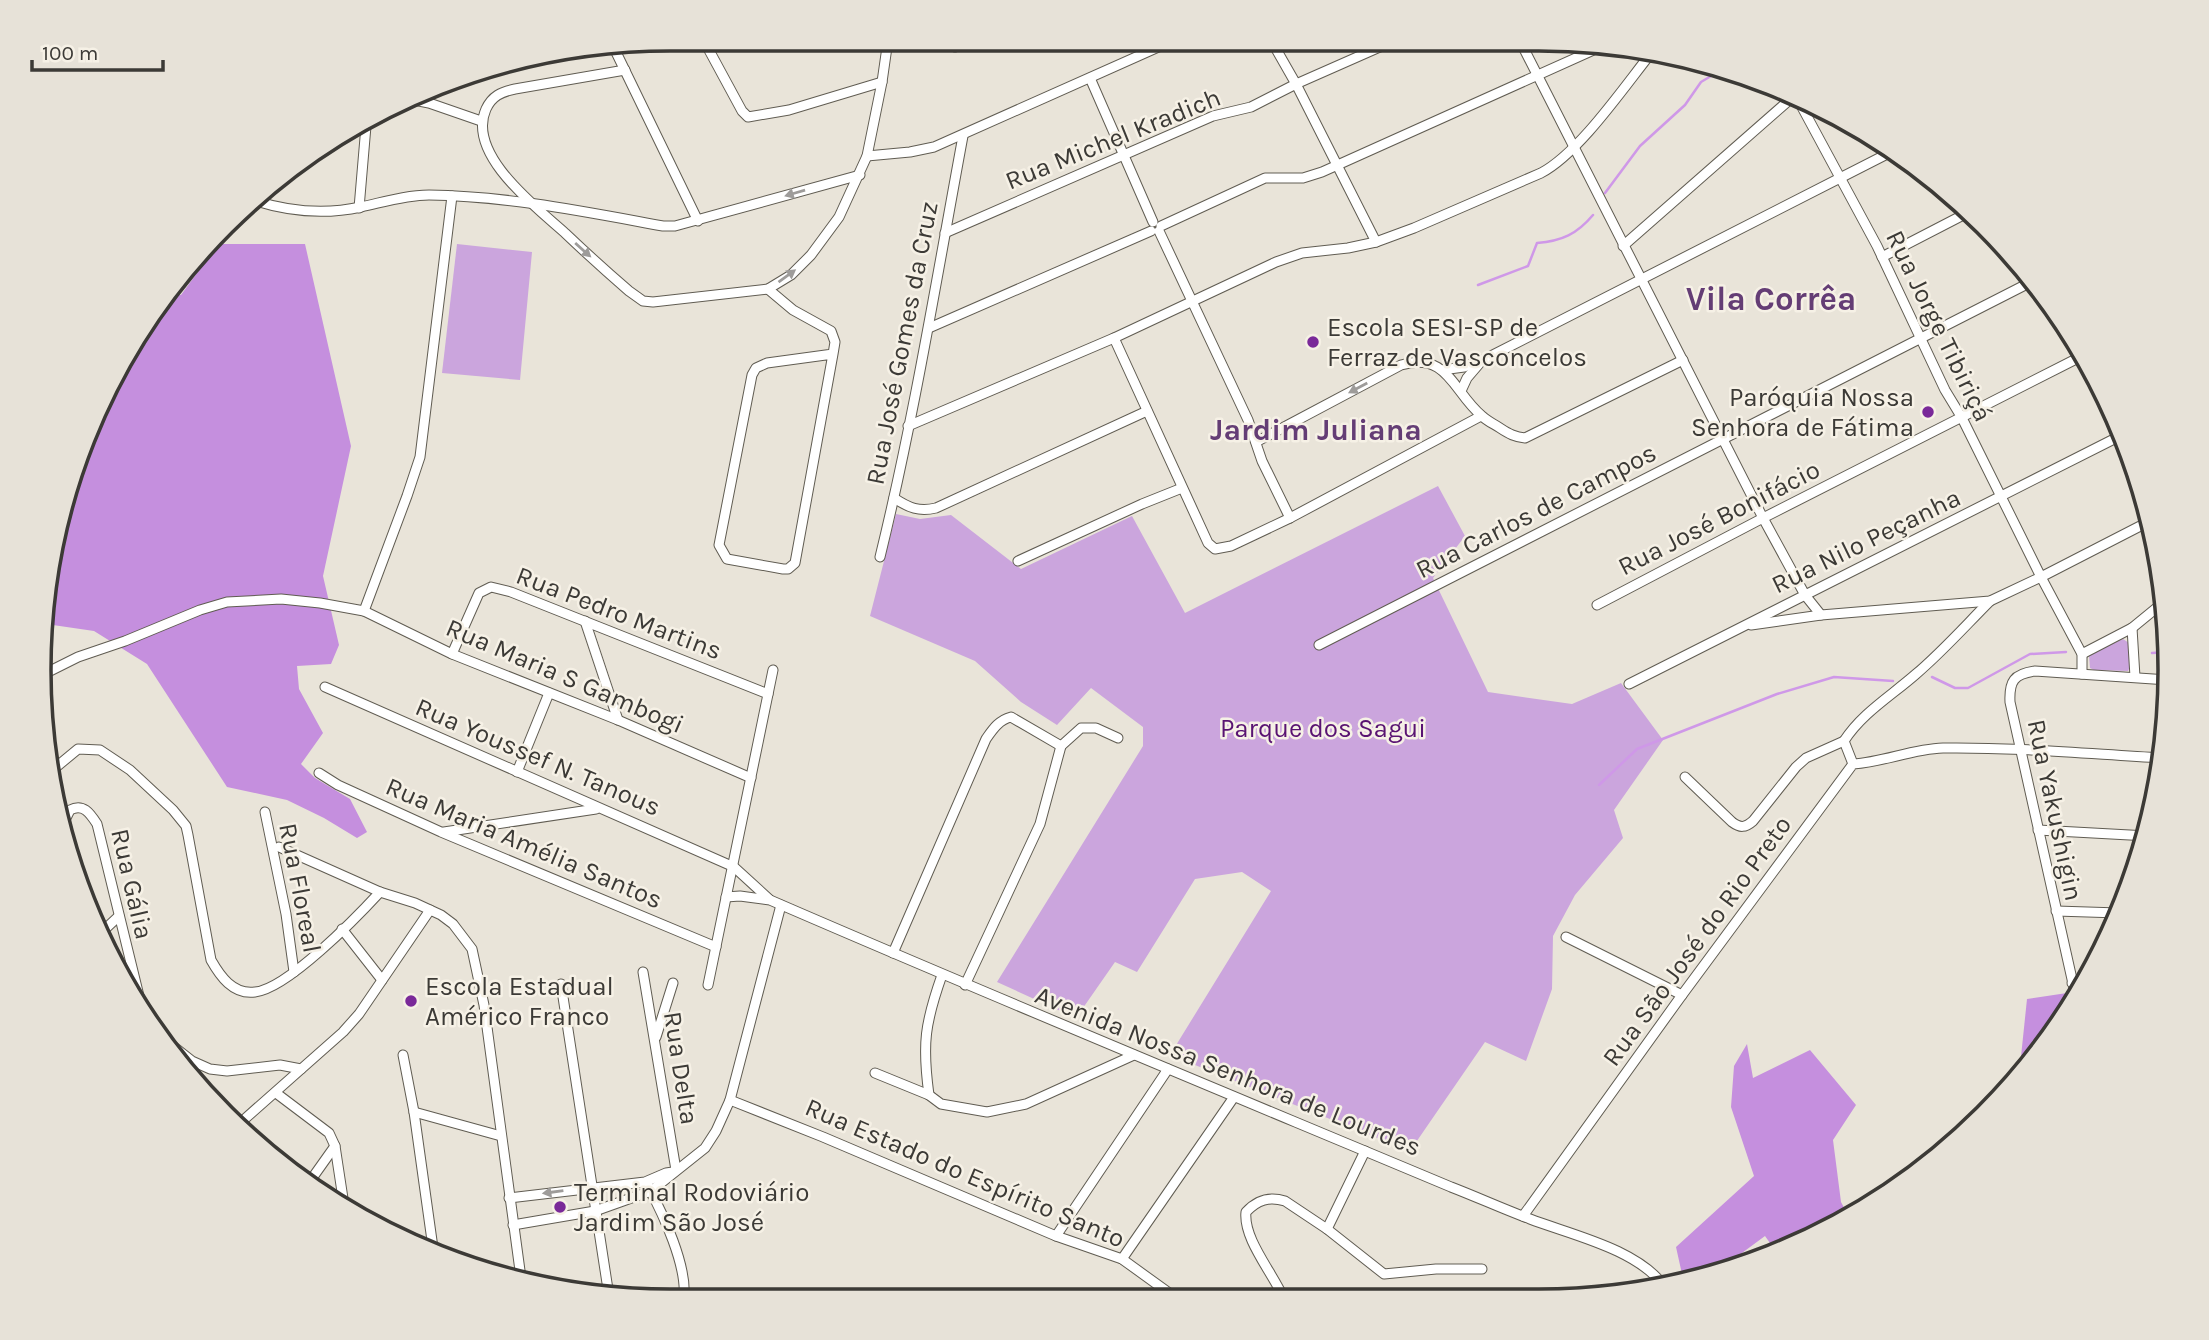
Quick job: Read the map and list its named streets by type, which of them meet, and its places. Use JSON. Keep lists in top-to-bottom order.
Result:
{
  "streets": {
    "street": [
      "Rua Michel Kradich",
      "Rua Jorge Tibiriçá",
      "Rua José Gomes da Cruz",
      "Rua Carlos de Campos",
      "Rua José Bonifácio",
      "Rua Nilo Peçanha",
      "Rua Pedro Martins",
      "Rua Maria S Gambogi",
      "Rua Youssef N. Tanous",
      "Rua Yakushigin",
      "Rua Maria Amélia Santos",
      "Rua Gália",
      "Rua Floreal",
      "Rua São José do Rio Preto",
      "Rua Delta",
      "Avenida Nossa Senhora de Lourdes",
      "Rua Estado do Espírito Santo"
    ]
  },
  "crossings": [
    ["Rua Michel Kradich", "Rua José Gomes da Cruz"],
    ["Rua Jorge Tibiriçá", "Rua Carlos de Campos"],
    ["Rua Jorge Tibiriçá", "Rua José Bonifácio"],
    ["Rua Jorge Tibiriçá", "Rua Nilo Peçanha"],
    ["Rua Pedro Martins", "Rua Maria S Gambogi"],
    ["Rua Youssef N. Tanous", "Avenida Nossa Senhora de Lourdes"],
    ["Rua São José do Rio Preto", "Avenida Nossa Senhora de Lourdes"]
  ],
  "districts": ["Vila Corrêa", "Jardim Juliana"],
  "parks": ["Parque dos Sagui"],
  "places": [
    "Escola SESI-SP de Ferraz de Vasconcelos",
    "Paróquia Nossa Senhora de Fátima",
    "Escola Estadual Américo Franco",
    "Terminal Rodoviário Jardim São José"
  ],
  "scale_bar": "100 m"
}
